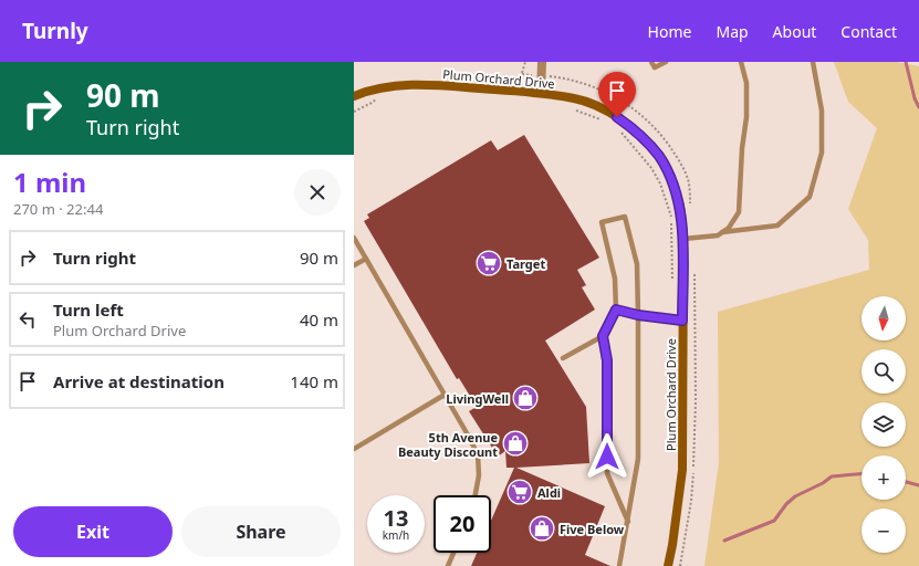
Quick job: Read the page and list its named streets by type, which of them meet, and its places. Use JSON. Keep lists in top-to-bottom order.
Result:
{
  "streets": {
    "street": ["Plum Orchard Drive"]
  },
  "places": {
    "supermarket": ["Target", "Aldi"],
    "shop": ["LivingWell", "5th Avenue Beauty Discount", "Five Below"]
  },
  "north": "bottom",
  "page": {
    "header": "Turnly",
    "nav": [
      "Home",
      "Map",
      "About",
      "Contact"
    ],
    "turn": ["90 m", "Turn right"],
    "heading": ["1 min", "270 m · 22:44"],
    "list": [
      {
        "name": "Turn right",
        "value": "90 m"
      },
      {
        "name": "Turn left",
        "note": "Plum Orchard Drive",
        "value": "40 m"
      },
      {
        "name": "Arrive at destination",
        "value": "140 m"
      }
    ],
    "map_buttons": ["+", "−"],
    "speed": "13 km/h",
    "limit": "20",
    "buttons": ["Exit", "Share"]
  }
}
